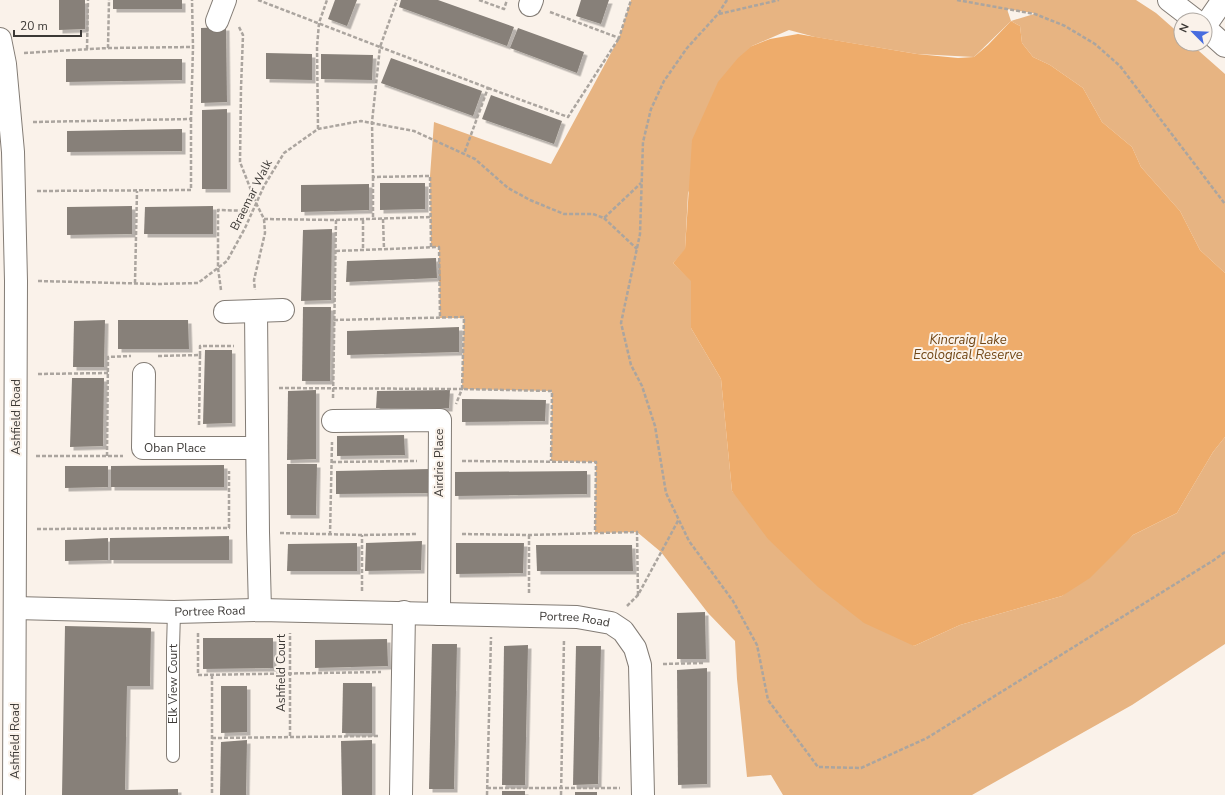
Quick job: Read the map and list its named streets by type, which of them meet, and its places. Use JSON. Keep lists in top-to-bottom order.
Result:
{
  "streets": {
    "street": [
      "Ashfield Road",
      "Oban Place",
      "Airdrie Place",
      "Portree Road"
    ],
    "lane": ["Elk View Court"],
    "path": ["Braemar Walk", "Ashfield Court"]
  },
  "crossings": [
    ["Braemar Walk", "Ashfield Road"],
    ["Ashfield Road", "Portree Road"],
    ["Airdrie Place", "Portree Road"],
    ["Portree Road", "Ashfield Court"],
    ["Portree Road", "Elk View Court"]
  ],
  "water": ["Kincraig Lake Ecological Reserve"],
  "scale_bar": "20 m",
  "north": "top left"
}
